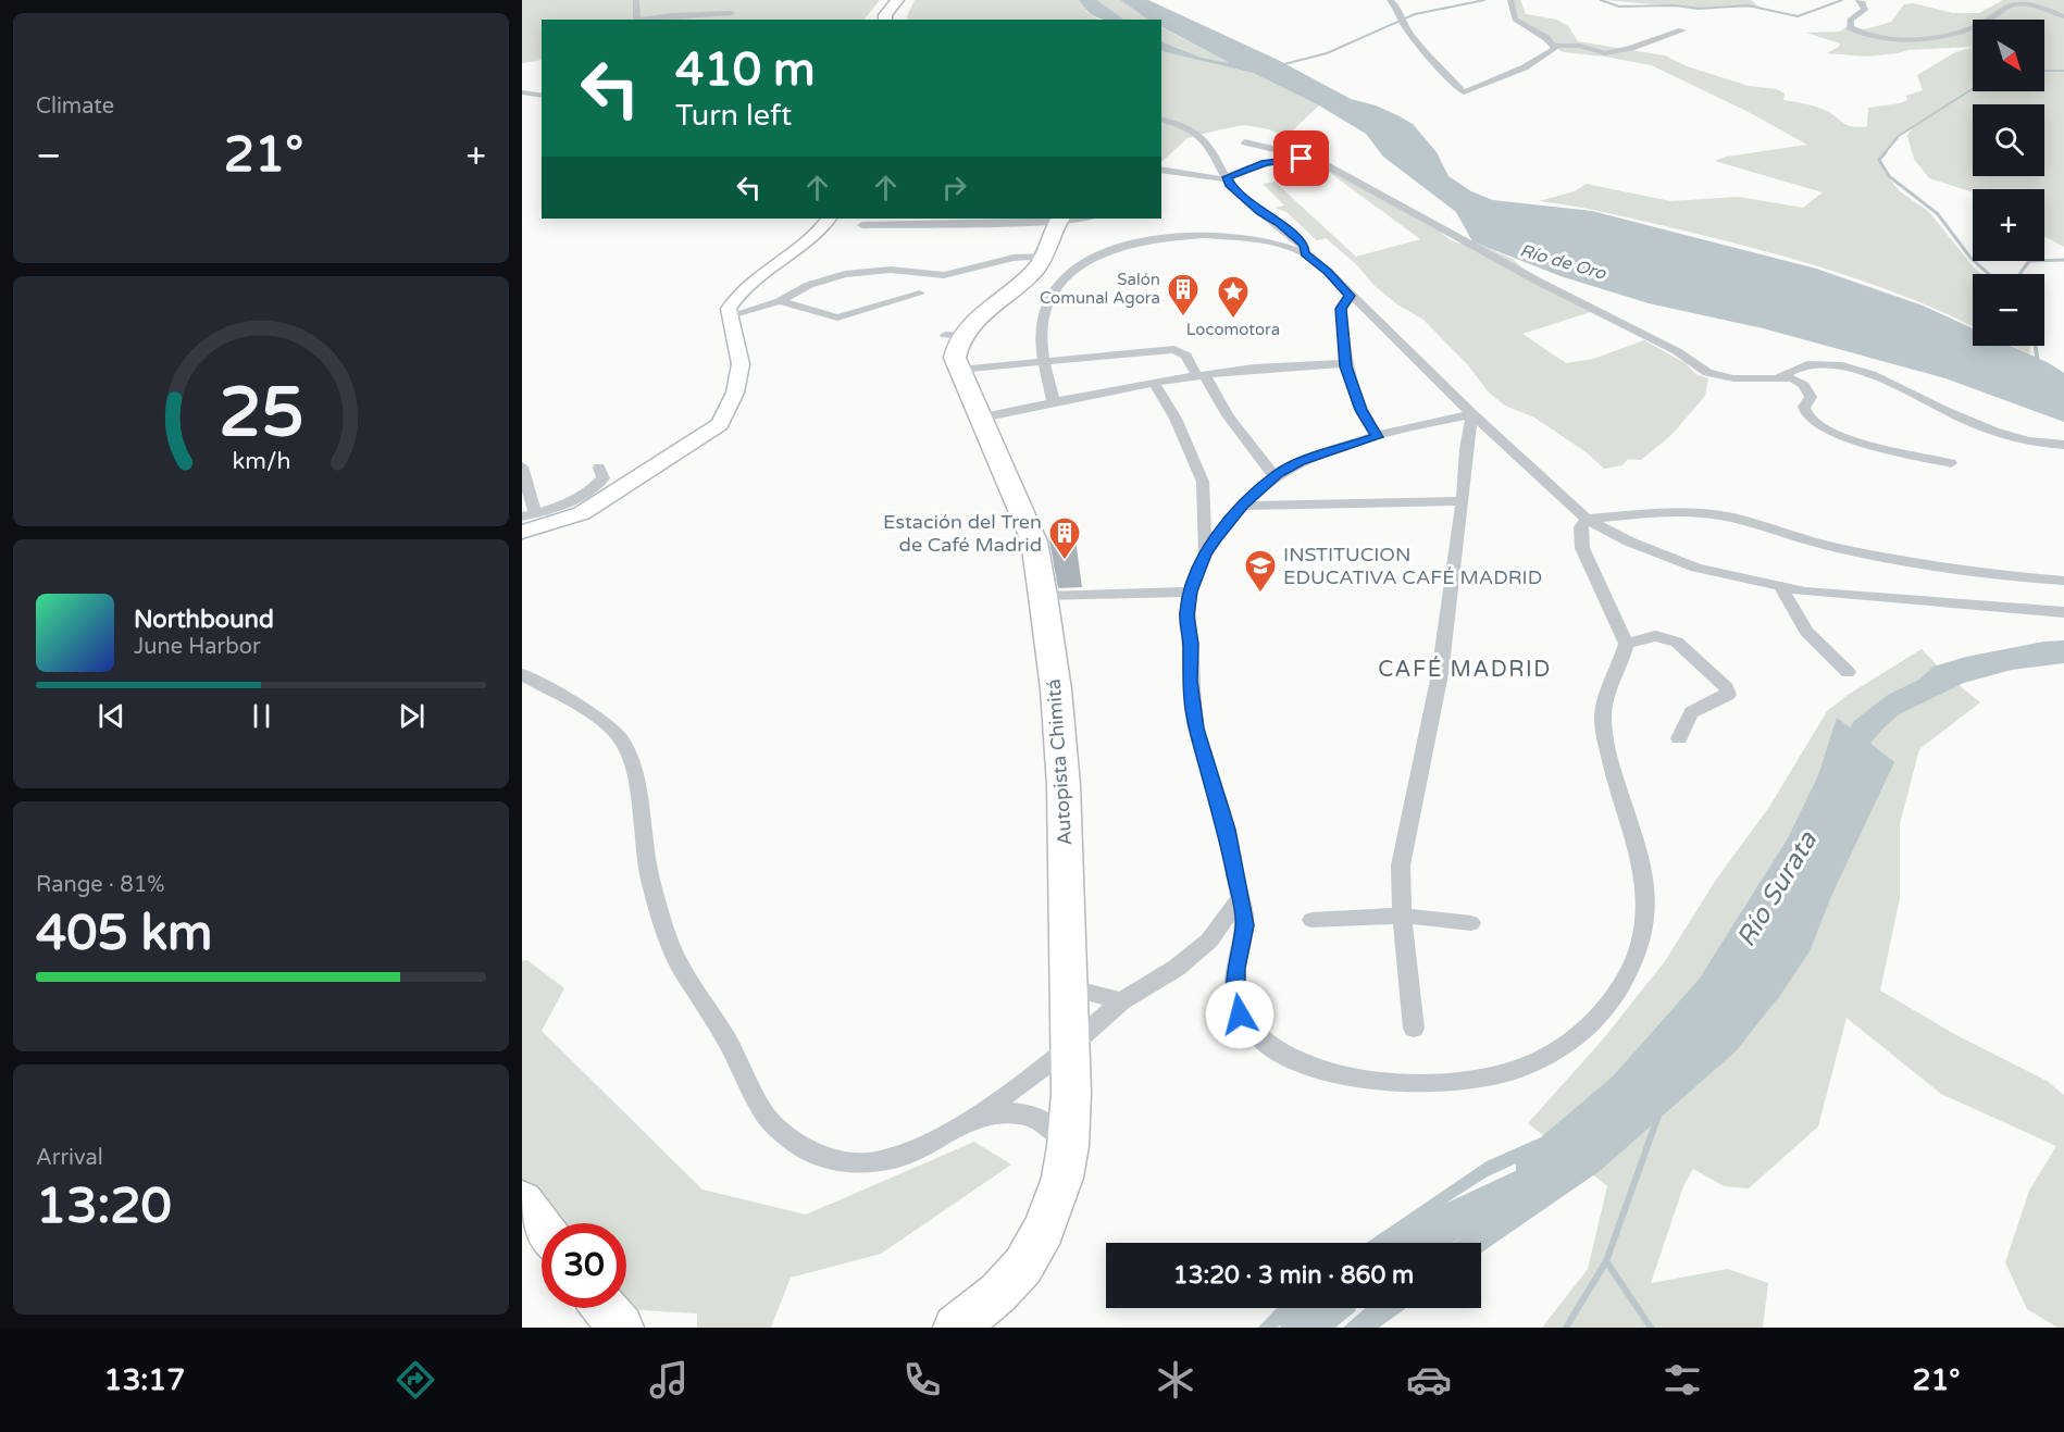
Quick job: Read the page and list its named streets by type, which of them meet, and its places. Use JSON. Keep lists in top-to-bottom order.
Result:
{
  "streets": {
    "highway": ["Autopista Chimitá"]
  },
  "districts": ["CAFÉ MADRID"],
  "water": ["Río de Oro", "Río Surata"],
  "places": {
    "building": ["Salón Comunal Agora", "Estación del Tren de Café Madrid"],
    "place": ["Locomotora"],
    "school or university": ["INSTITUCION EDUCATIVA CAFÉ MADRID"]
  },
  "north": "bottom right",
  "page": {
    "tile": [
      "Climate",
      ["Range · 81%", "405 km"],
      ["Arrival", "13:20"]
    ],
    "map_buttons": ["+", "−"],
    "turn": ["410 m", "Turn left"],
    "heat": ["−", "21°", "+"],
    "song": ["Northbound", "June Harbor"],
    "limit": "30",
    "trip": "13:20 · 3 min · 860 m",
    "tabs": ["13:17", "21°"],
    "gauge": ["25", "km/h"]
  }
}
